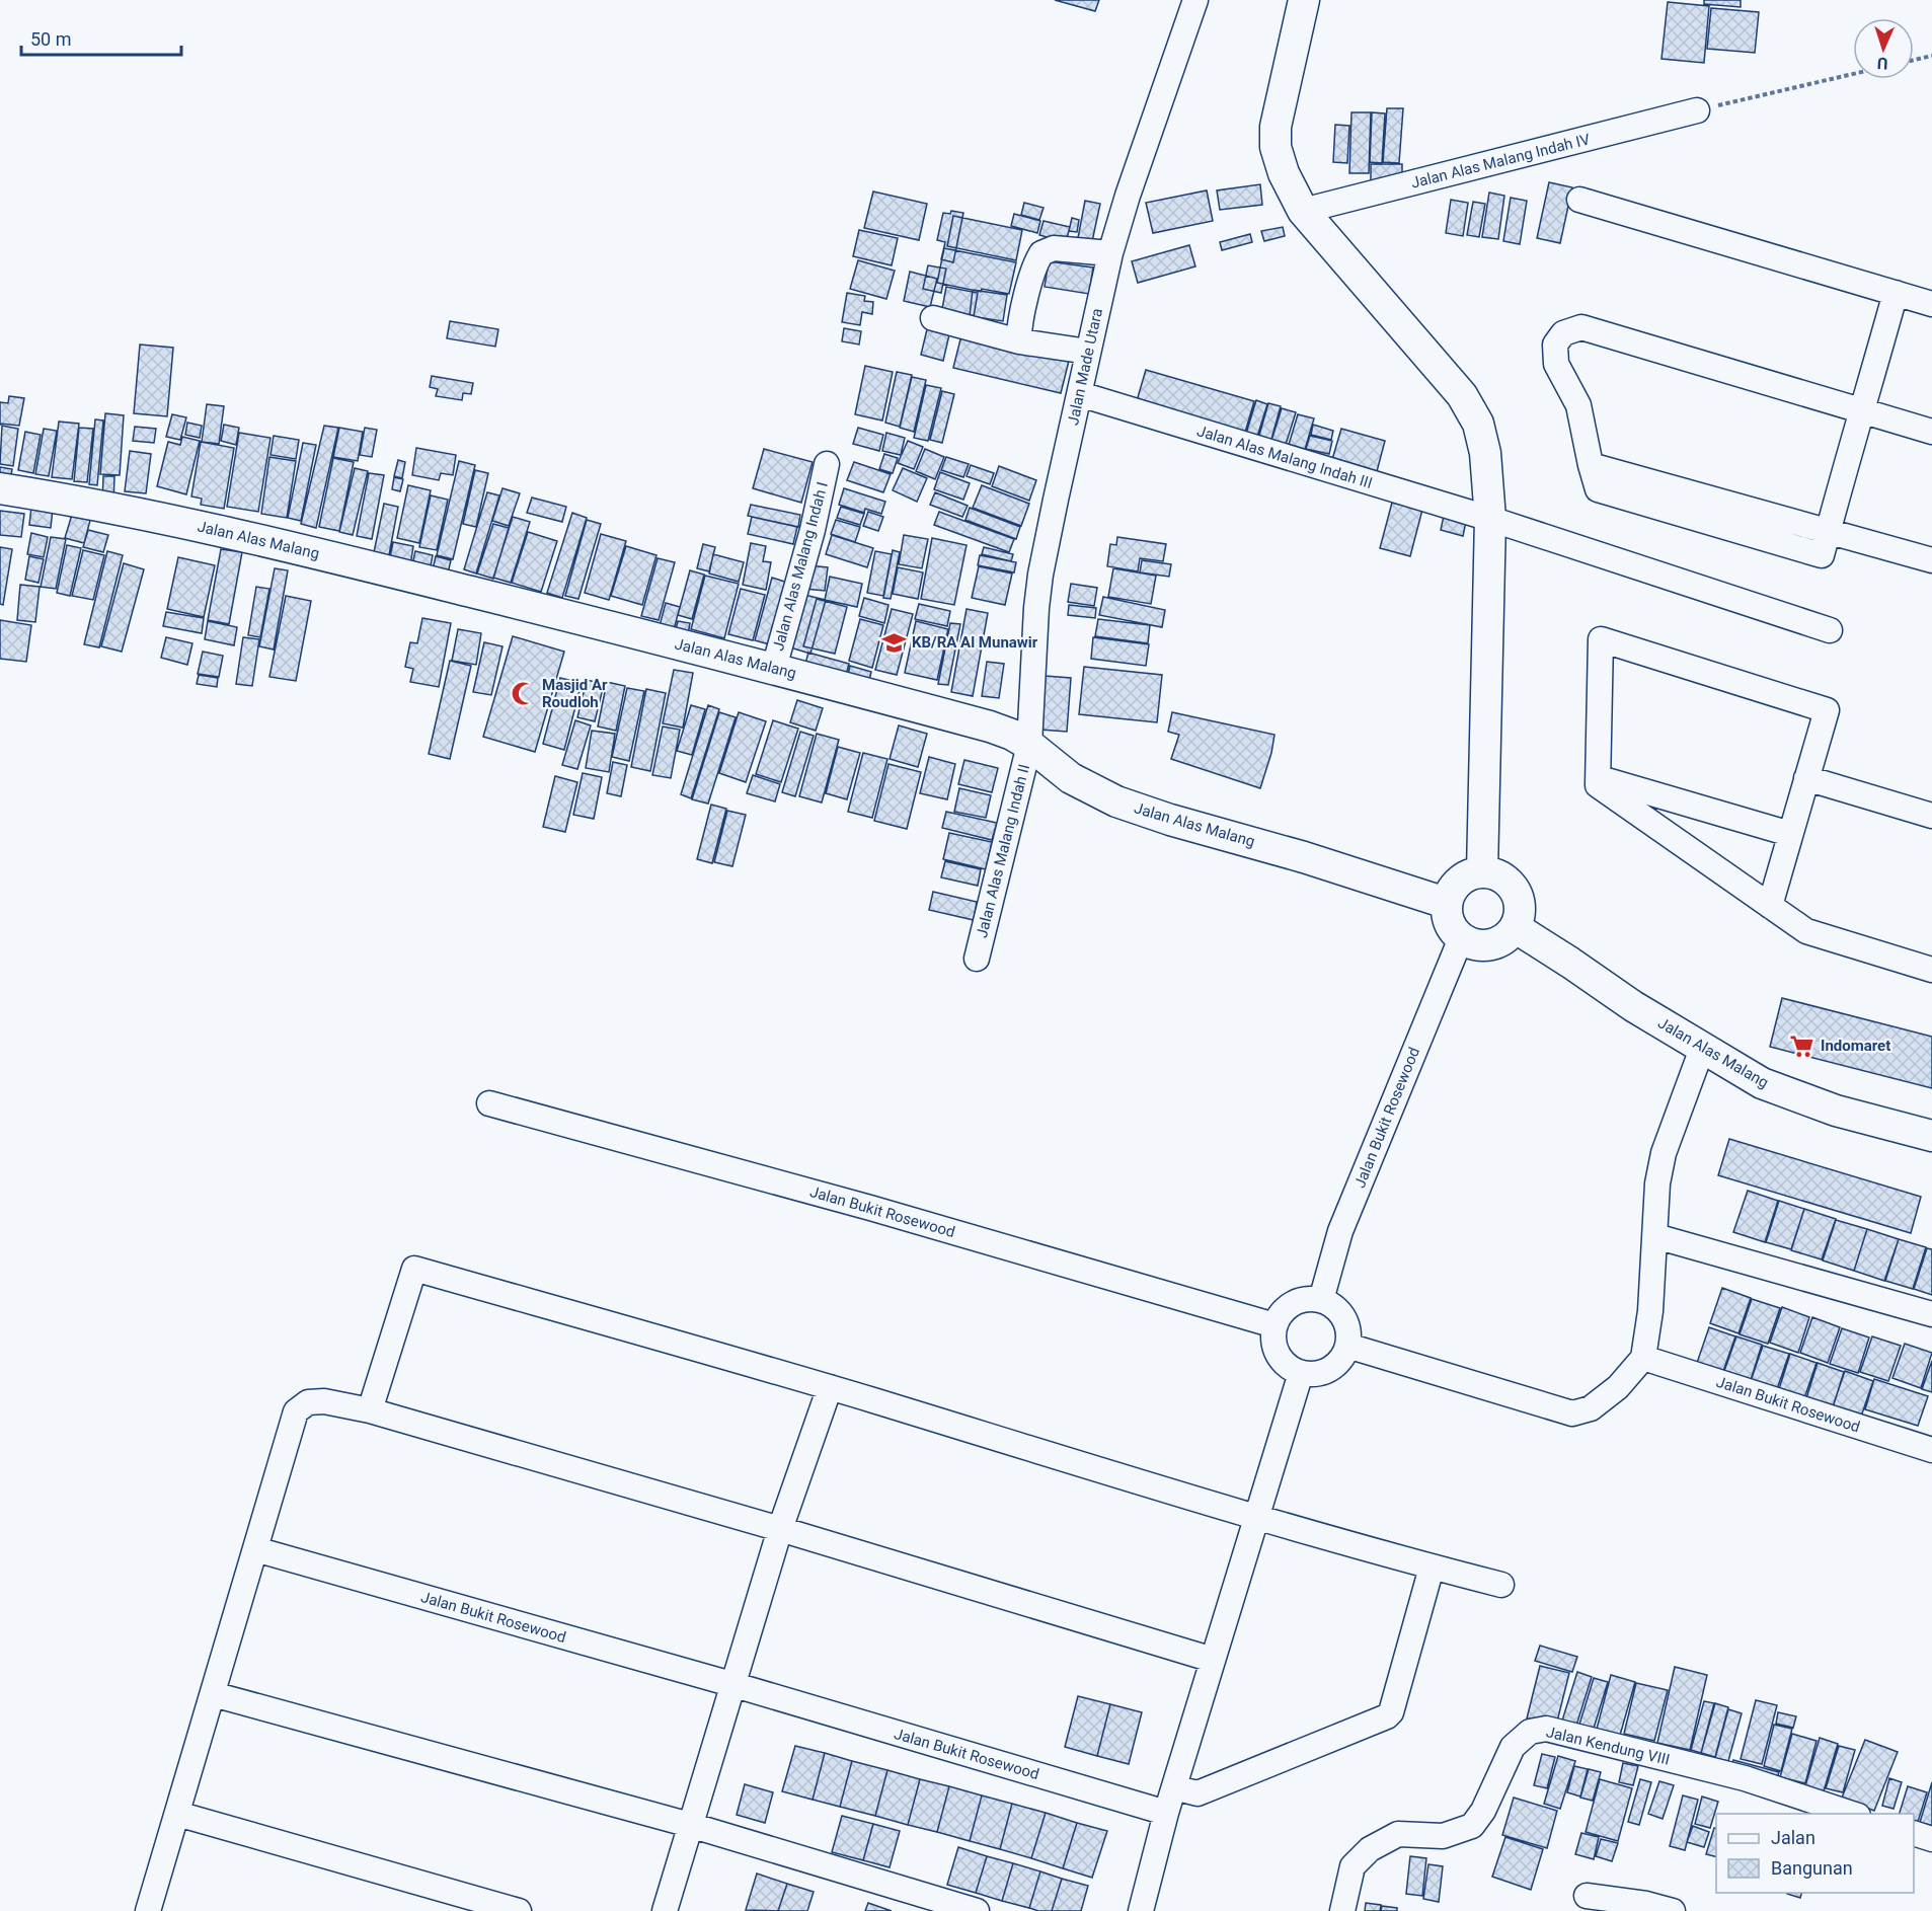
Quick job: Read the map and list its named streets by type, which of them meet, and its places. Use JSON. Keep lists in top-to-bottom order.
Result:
{
  "streets": {
    "main road": ["Jalan Alas Malang"],
    "street": [
      "Jalan Alas Malang Indah IV",
      "Jalan Made Utara",
      "Jalan Alas Malang Indah III",
      "Jalan Alas Malang Indah I",
      "Jalan Alas Malang Indah II",
      "Jalan Bukit Rosewood",
      "Jalan Kendung VIII"
    ]
  },
  "crossings": [
    ["Jalan Made Utara", "Jalan Alas Malang Indah III"],
    ["Jalan Made Utara", "Jalan Alas Malang"],
    ["Jalan Made Utara", "Jalan Alas Malang Indah II"],
    ["Jalan Alas Malang", "Jalan Alas Malang Indah I"],
    ["Jalan Alas Malang", "Jalan Alas Malang Indah II"],
    ["Jalan Alas Malang", "Jalan Bukit Rosewood"]
  ],
  "places": {
    "school or university": ["KB/RA Al Munawir"],
    "mosque": ["Masjid Ar Roudloh"],
    "supermarket": ["Indomaret"]
  },
  "legend": ["Jalan", "Bangunan"],
  "scale_bar": "50 m",
  "north": "bottom"
}
